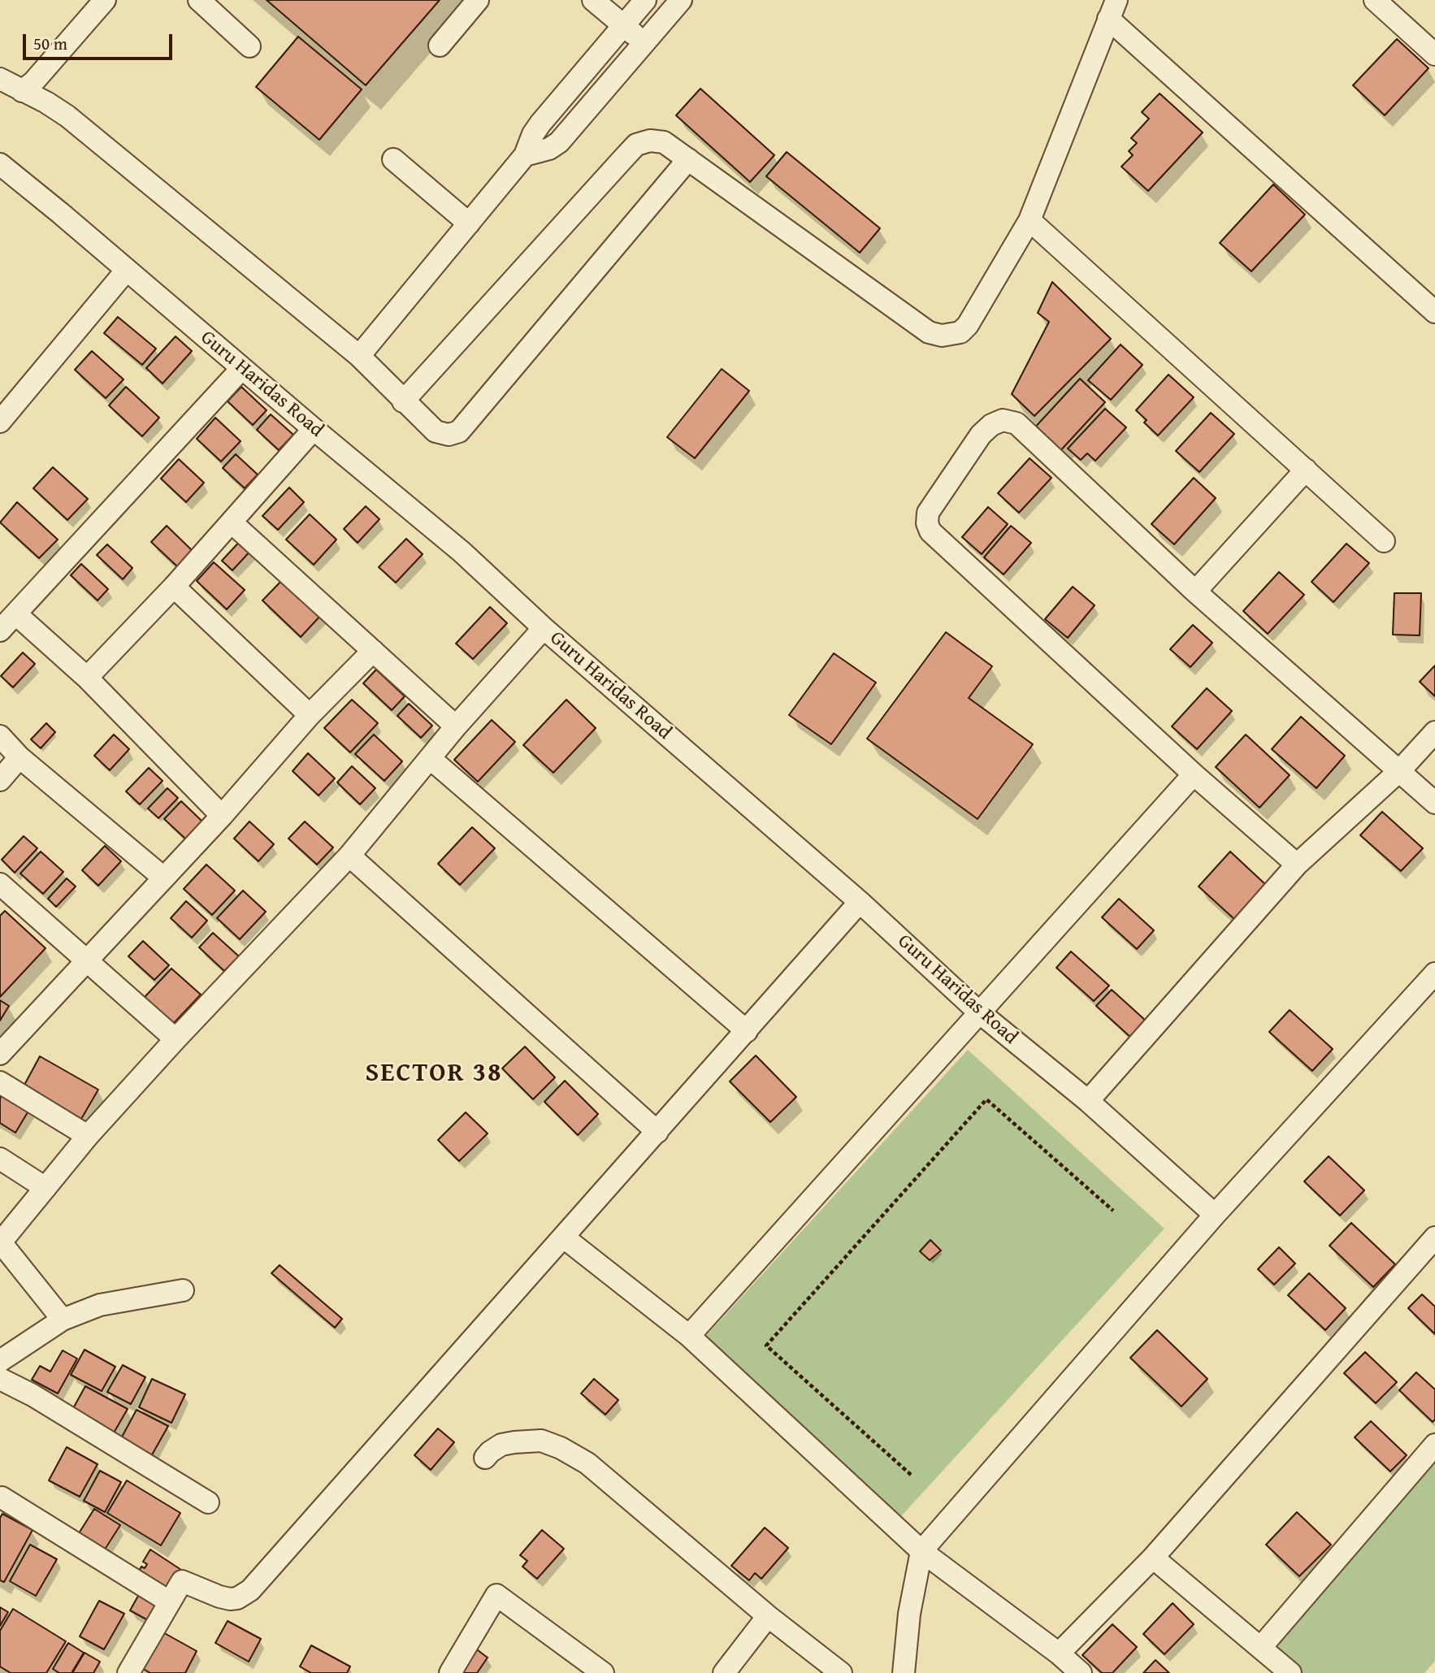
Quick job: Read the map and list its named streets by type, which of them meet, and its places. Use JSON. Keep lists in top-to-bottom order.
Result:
{
  "streets": {
    "street": ["Guru Haridas Road"]
  },
  "districts": ["SECTOR 38"],
  "scale_bar": "50 m"
}
